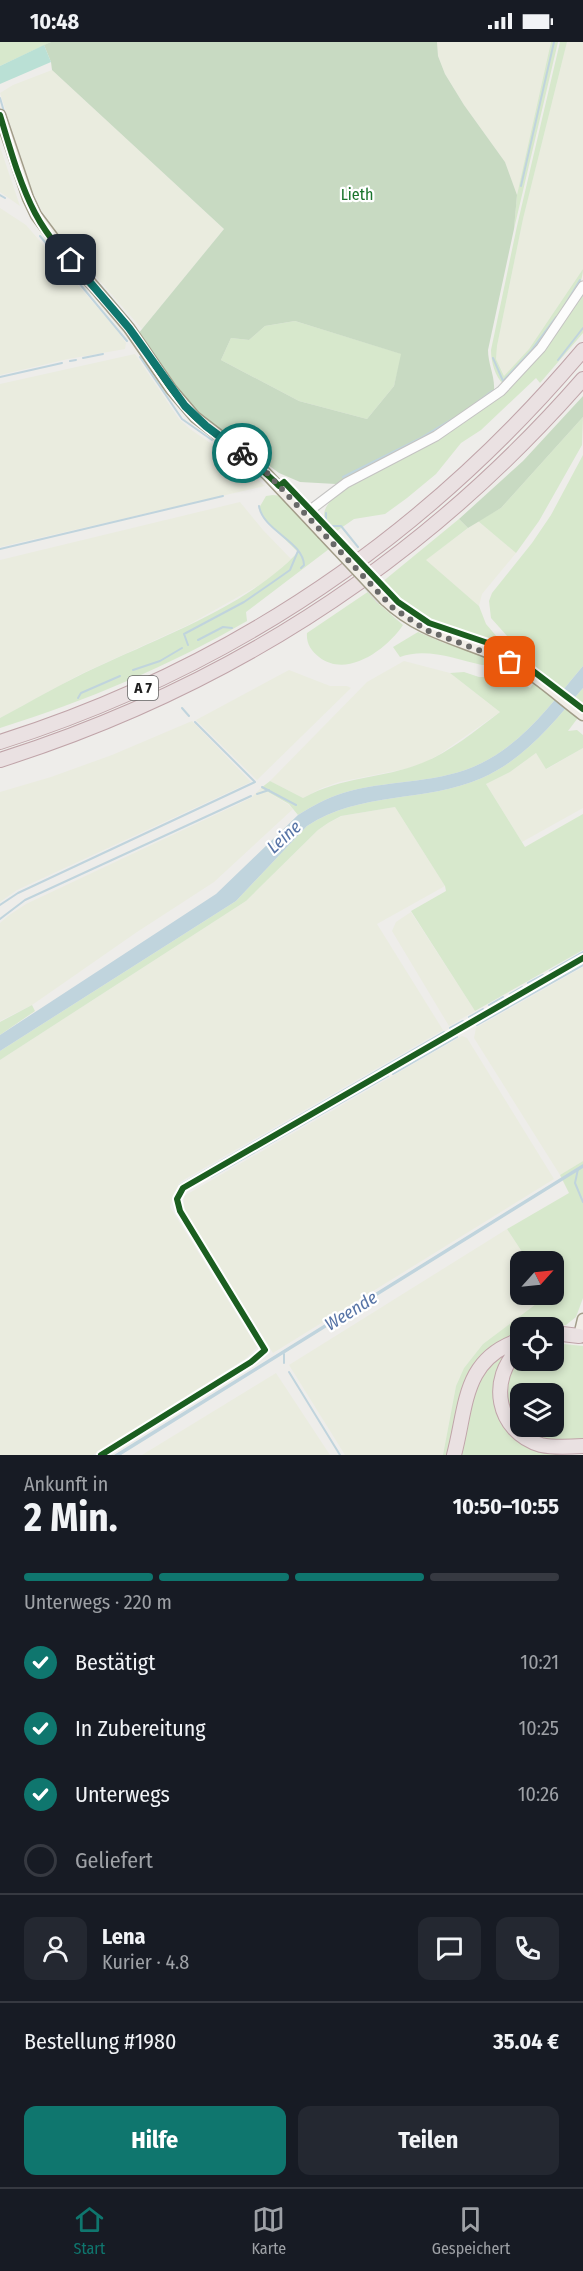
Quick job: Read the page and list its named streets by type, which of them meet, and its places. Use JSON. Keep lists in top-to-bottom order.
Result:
{
  "streets": {
    "highway": ["A 7"]
  },
  "water": ["Leine", "Weende"],
  "parks": ["Lieth"],
  "north": "top right",
  "page": {
    "status": "10:48",
    "heading": ["2 Min.", "Ankunft in", "10:50–10:55"],
    "panel": [
      "Lena",
      "Kurier · 4.8",
      "Bestellung #1980",
      "35.04 €"
    ],
    "bar": "Unterwegs · 220 m",
    "list": [
      ["Bestätigt", "10:21"],
      ["In Zubereitung", "10:25"],
      ["Unterwegs", "10:26"],
      "Geliefert"
    ],
    "buttons": ["Hilfe", "Teilen"],
    "tabs": ["Start", "Karte", "Gespeichert"]
  }
}
